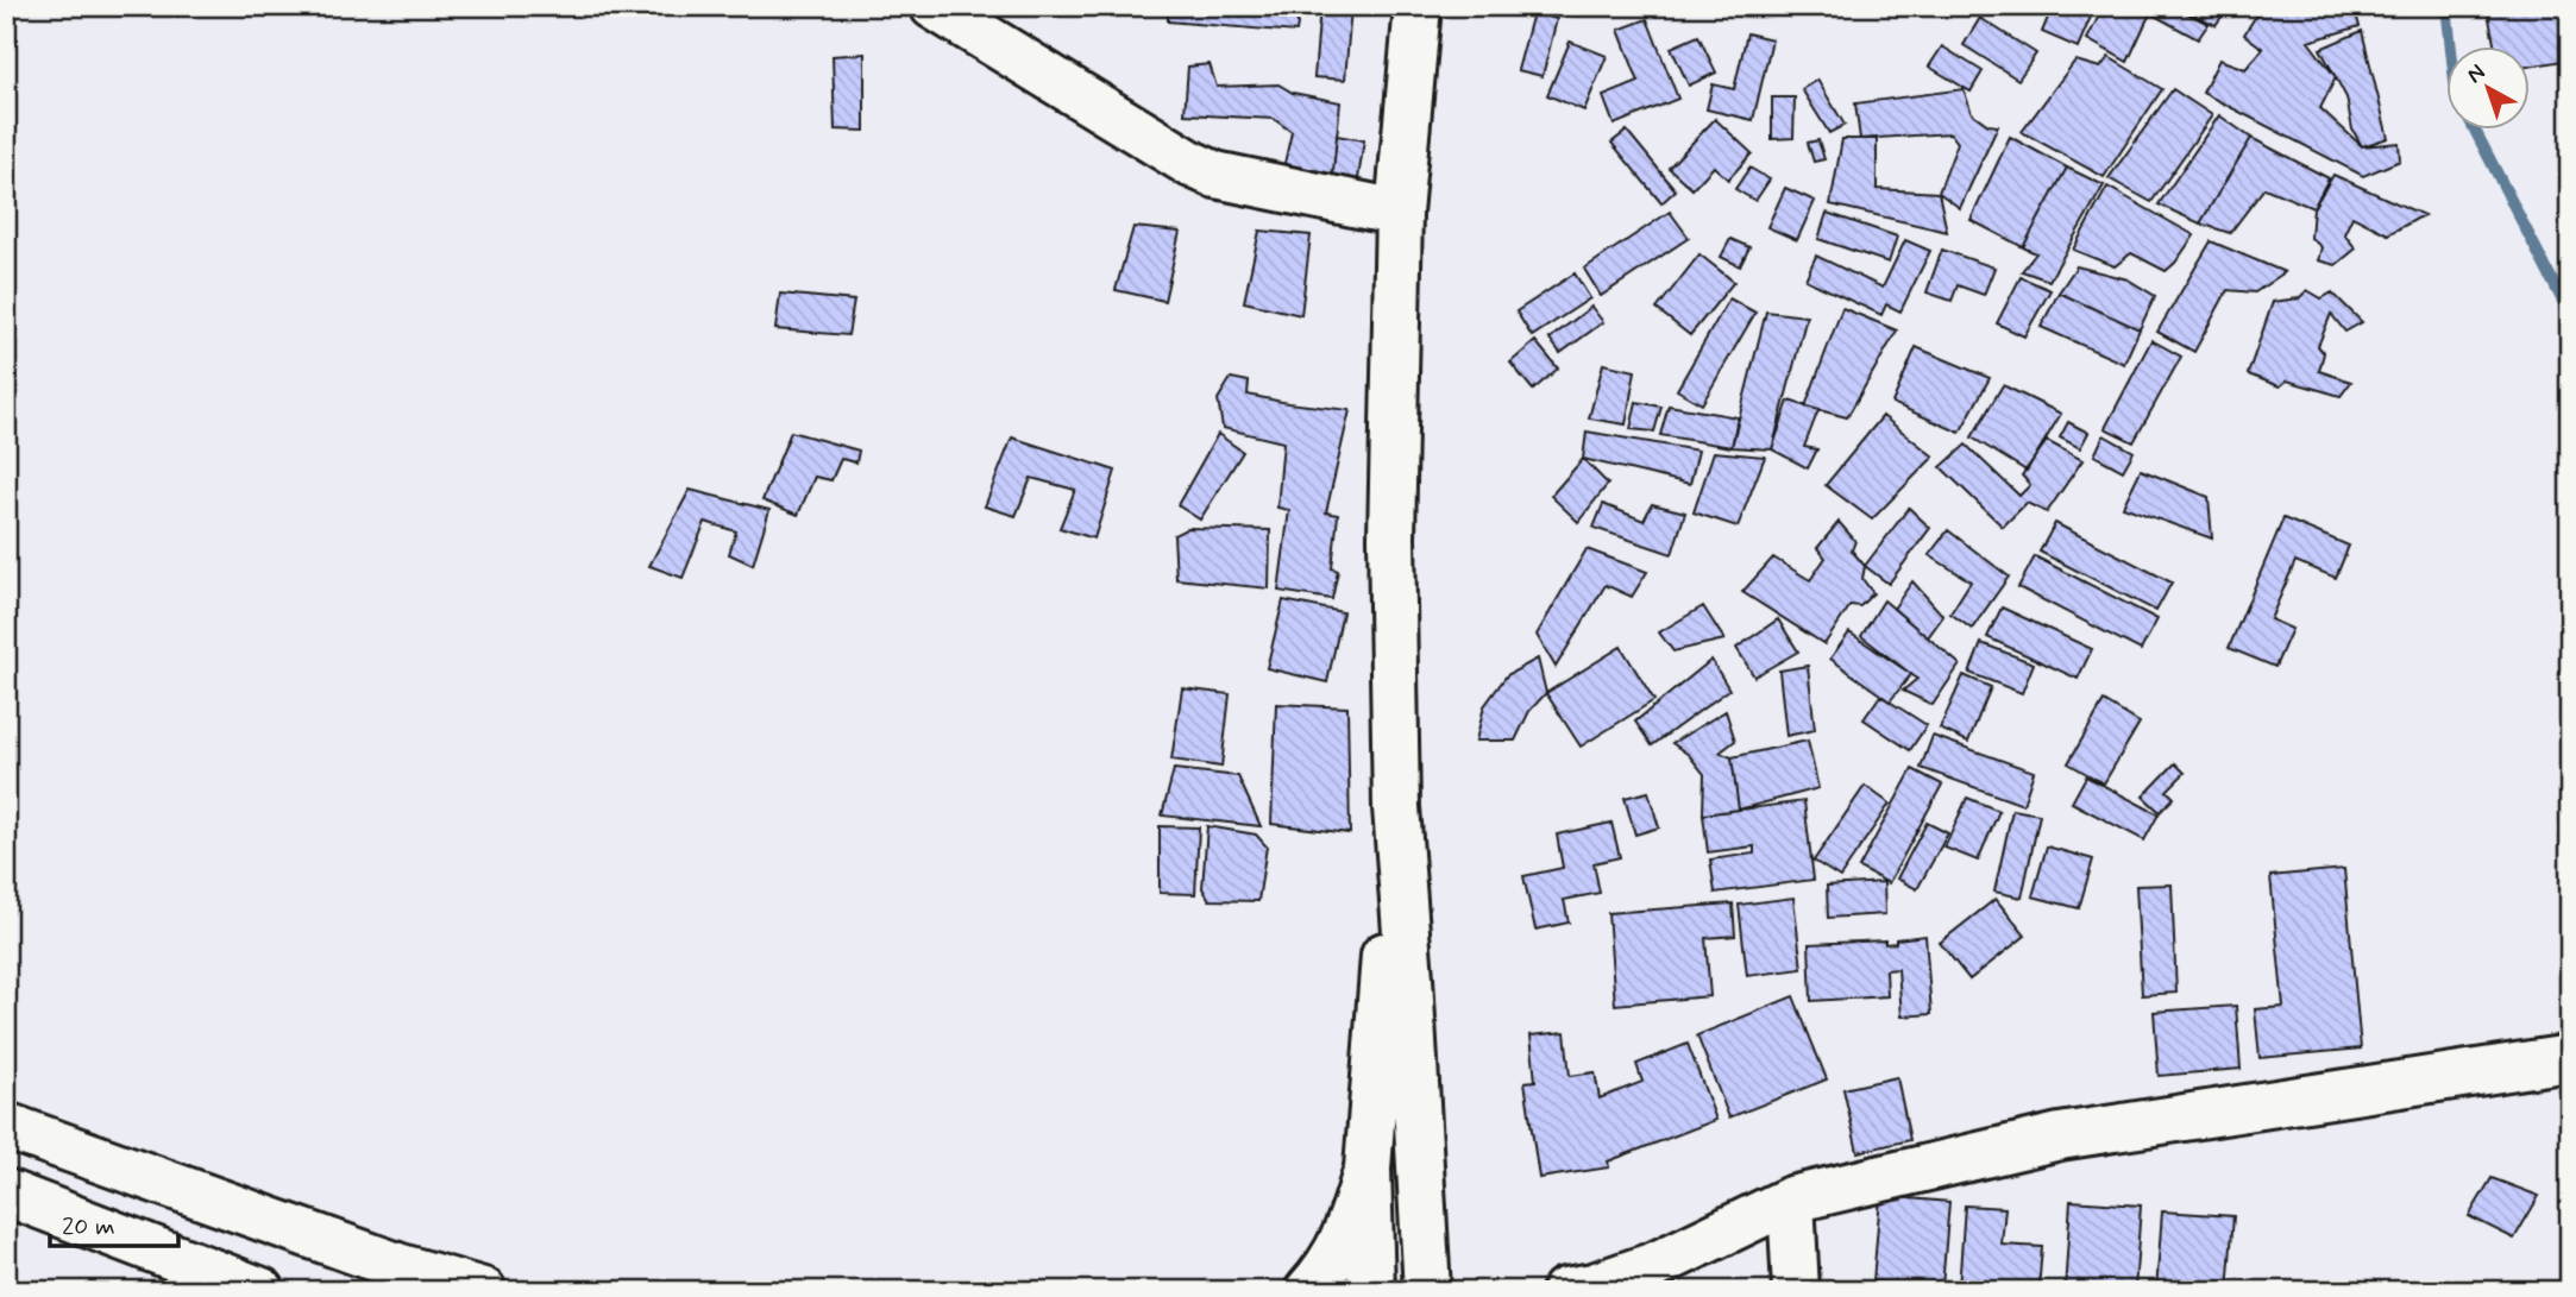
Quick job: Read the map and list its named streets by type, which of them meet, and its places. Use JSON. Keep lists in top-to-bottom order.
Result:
{
  "scale_bar": "20 m",
  "north": "top left"
}
